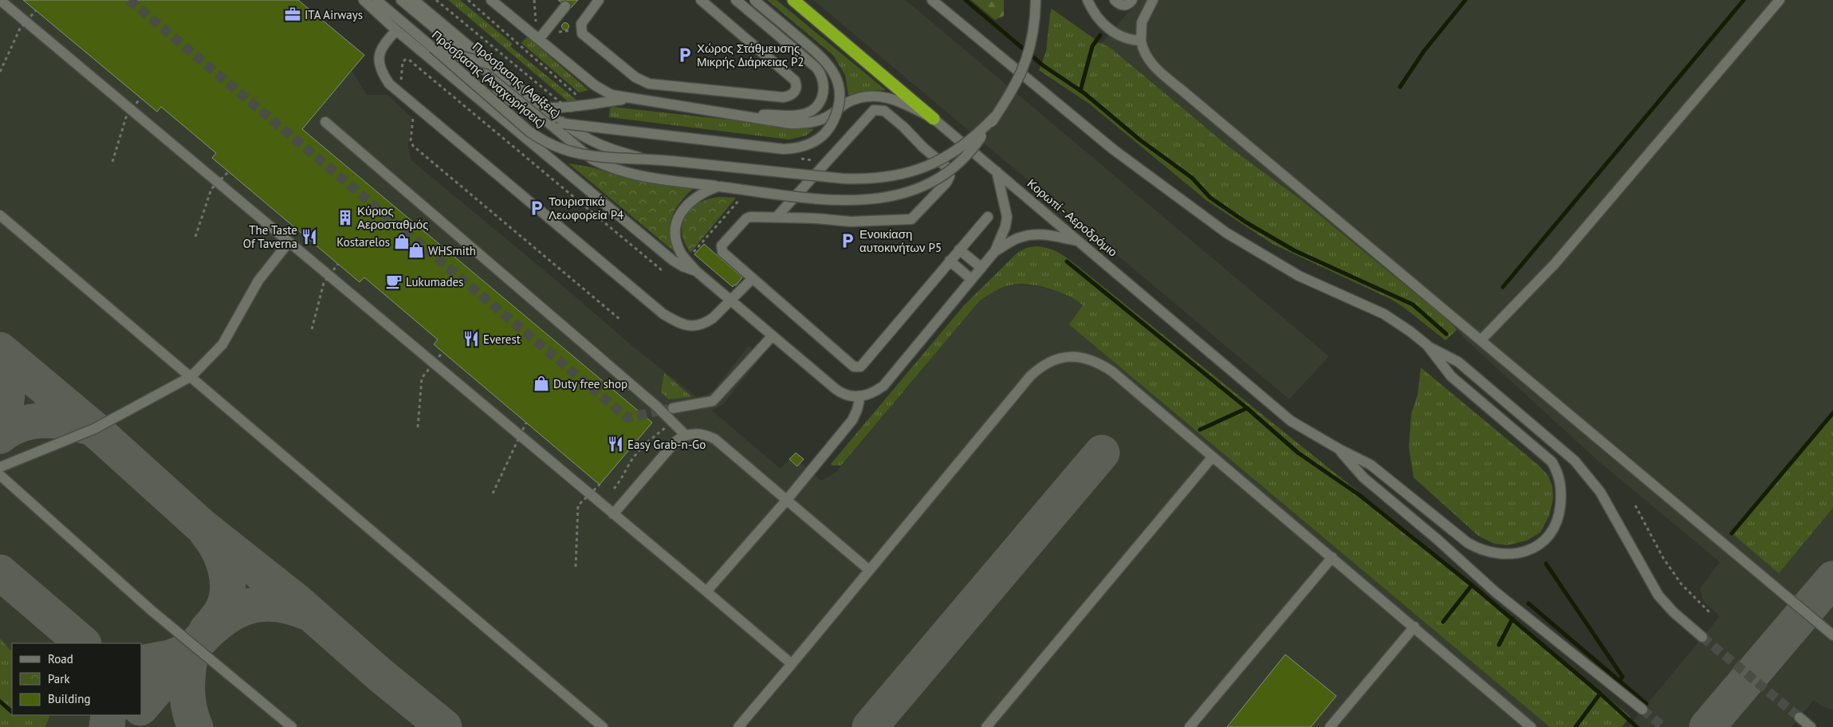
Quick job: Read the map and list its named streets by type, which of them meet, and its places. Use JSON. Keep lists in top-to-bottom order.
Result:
{
  "streets": {
    "highway": ["Κορωπί - Αεροδρόμιο"],
    "street": ["Πρόσβασης (Αναχωρήσεις)", "Πρόσβασης (Αφίξεις)"]
  },
  "places": {
    "office": ["ITA Airways"],
    "parking": ["Χώρος Στάθμευσης Μικρής Διάρκειας P2", "Τουριστικά Λεωφορεία P4", "Ενοικίαση αυτοκινήτων P5"],
    "building": ["Κύριος Αεροσταθμός"],
    "restaurant": ["The Taste Of Taverna", "Everest", "Easy Grab-n-Go"],
    "shop": ["Kostarelos", "WHSmith", "Duty free shop"],
    "cafe": ["Lukumades"]
  },
  "legend": ["Road", "Park", "Building"]
}
